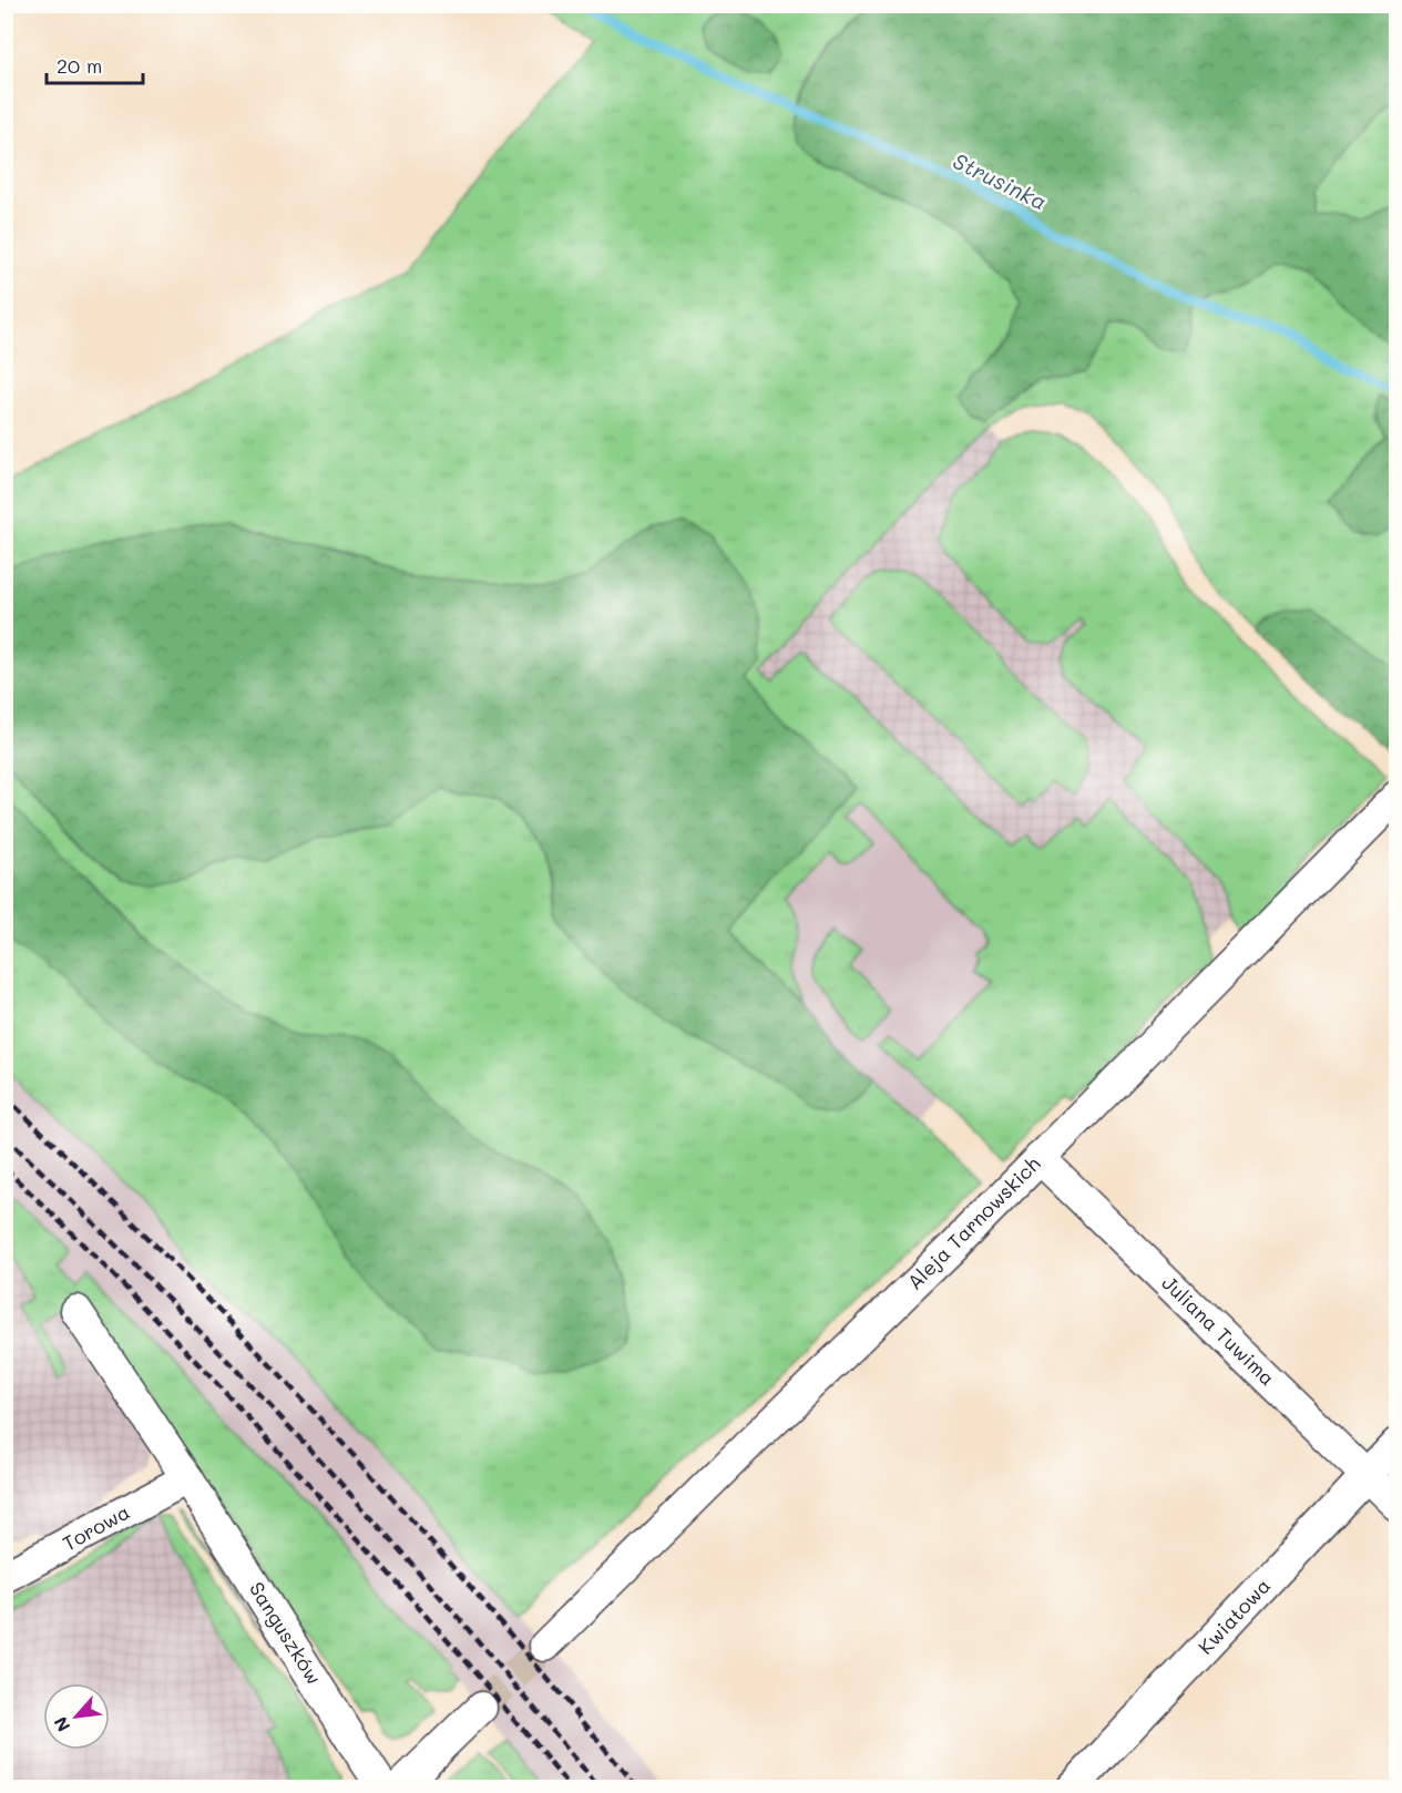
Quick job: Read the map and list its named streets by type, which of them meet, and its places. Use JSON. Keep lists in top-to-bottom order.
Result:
{
  "streets": {
    "street": [
      "Aleja Tarnowskich",
      "Juliana Tuwima",
      "Torowa",
      "Kwiatowa",
      "Sanguszków"
    ]
  },
  "crossings": [
    ["Aleja Tarnowskich", "Juliana Tuwima"],
    ["Juliana Tuwima", "Kwiatowa"],
    ["Torowa", "Sanguszków"]
  ],
  "water": ["Strusinka"],
  "scale_bar": "20 m",
  "north": "bottom left"
}
